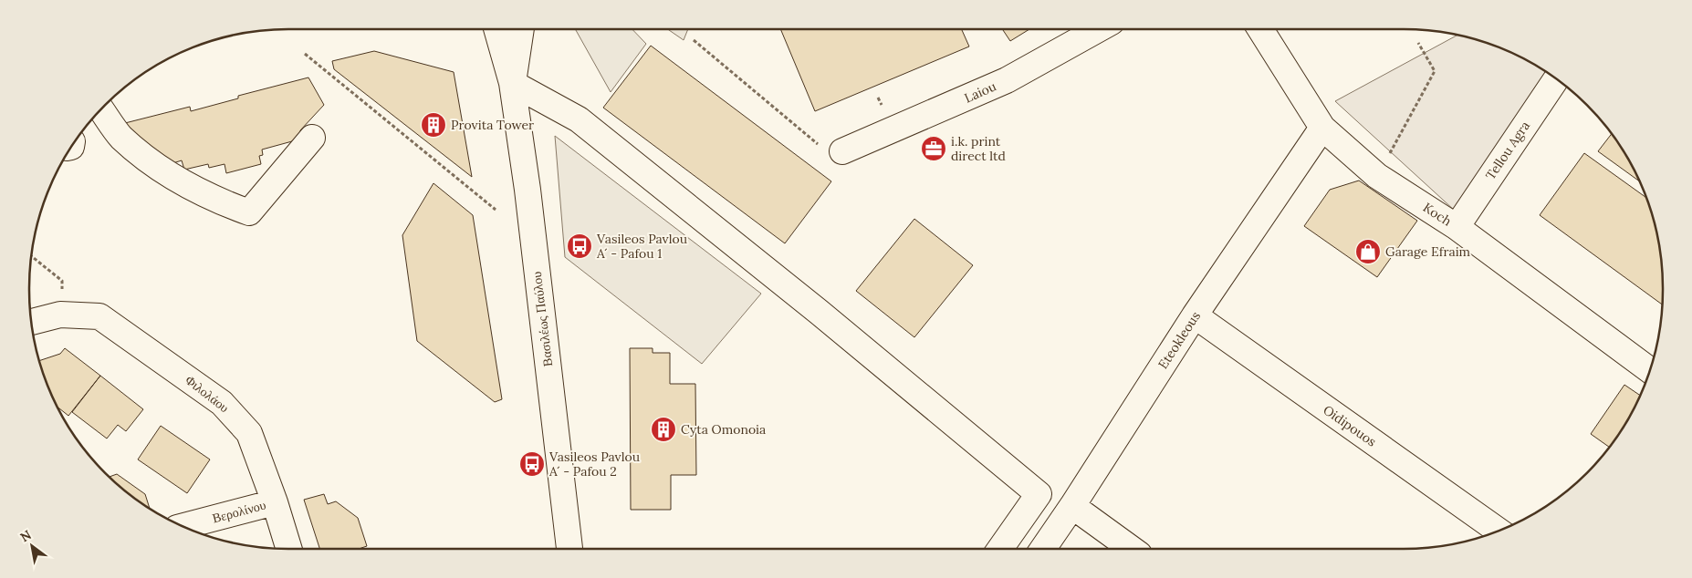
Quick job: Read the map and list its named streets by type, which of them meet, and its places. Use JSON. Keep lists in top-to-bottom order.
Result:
{
  "streets": {
    "street": [
      "Laiou",
      "Tellou Agra",
      "Koch",
      "Βασιλέως Παύλου",
      "Eteokleous",
      "Φιλολάου",
      "Oidipouos",
      "Βερολίνου"
    ]
  },
  "crossings": [
    ["Tellou Agra", "Koch"],
    ["Koch", "Eteokleous"],
    ["Eteokleous", "Oidipouos"],
    ["Φιλολάου", "Βερολίνου"]
  ],
  "places": {
    "building": ["Provita Tower", "Cyta Omonoia"],
    "office": ["i.k. print direct ltd"],
    "bus stop": ["Vasileos Pavlou A´ - Pafou 1", "Vasileos Pavlou A´ - Pafou 2"],
    "shop": ["Garage Efraim"]
  },
  "north": "top left"
}
